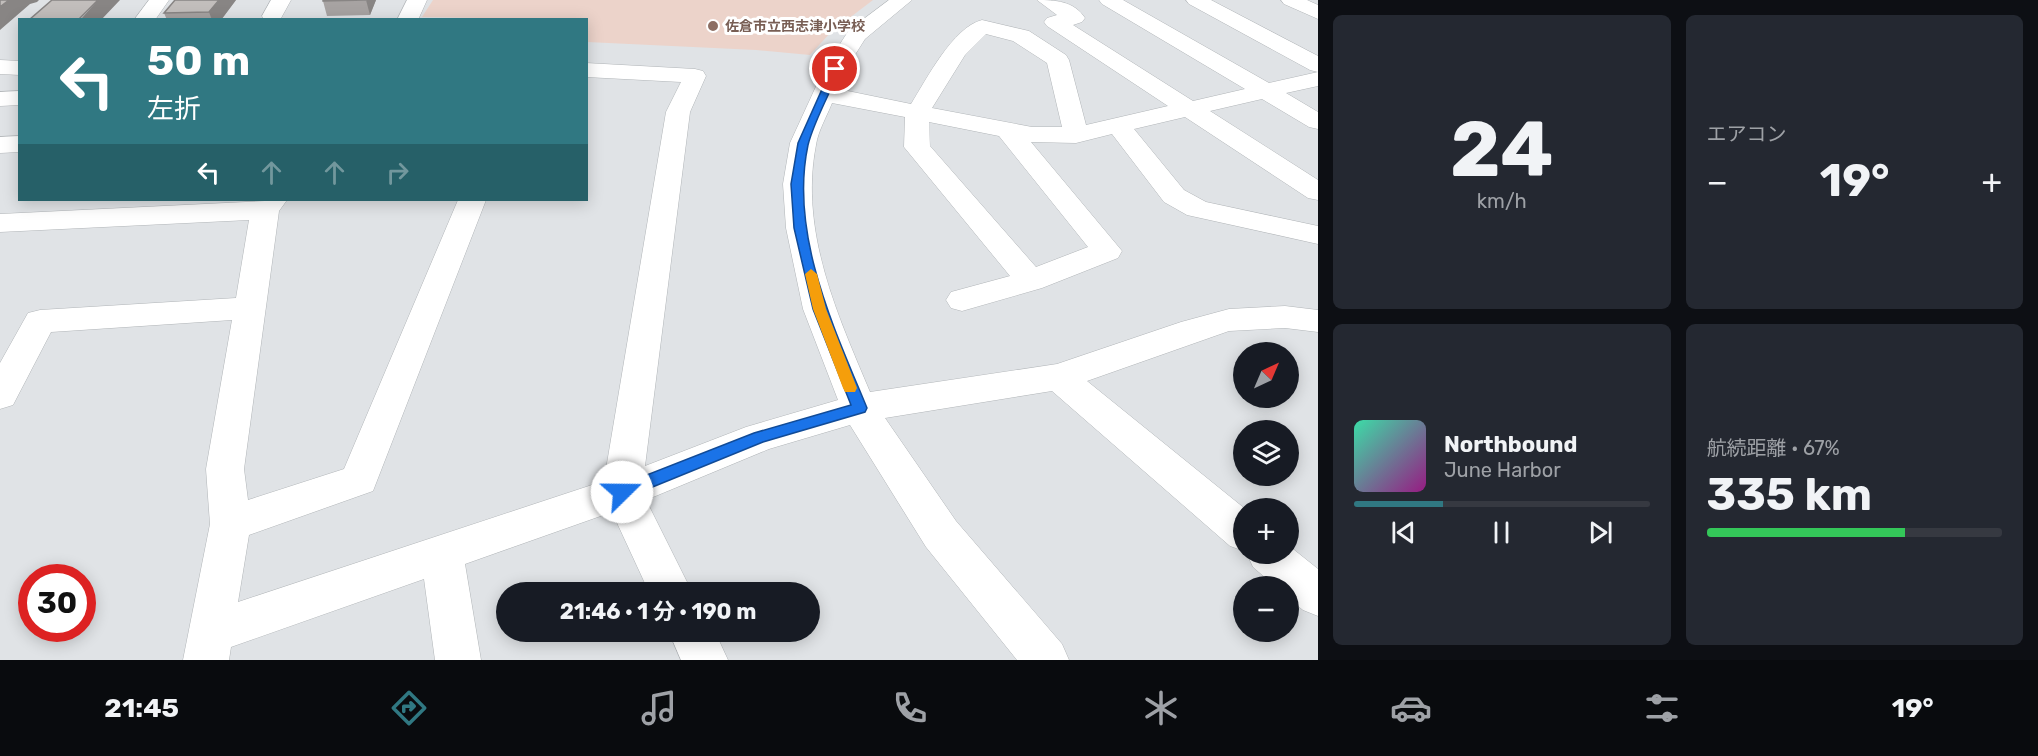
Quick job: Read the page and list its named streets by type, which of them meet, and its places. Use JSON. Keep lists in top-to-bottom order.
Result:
{
  "places": ["佐倉市立西志津小学校"],
  "north": "top right",
  "page": {
    "tile": [
      ["24", "km/h"],
      "エアコン",
      ["航続距離 · 67%", "335 km"]
    ],
    "turn": ["50 m", "左折"],
    "heat": ["−", "19°", "+"],
    "map_buttons": ["+", "−"],
    "song": ["Northbound", "June Harbor"],
    "limit": "30",
    "trip": "21:46 · 1 分 · 190 m",
    "tabs": ["21:45", "19°"]
  }
}
